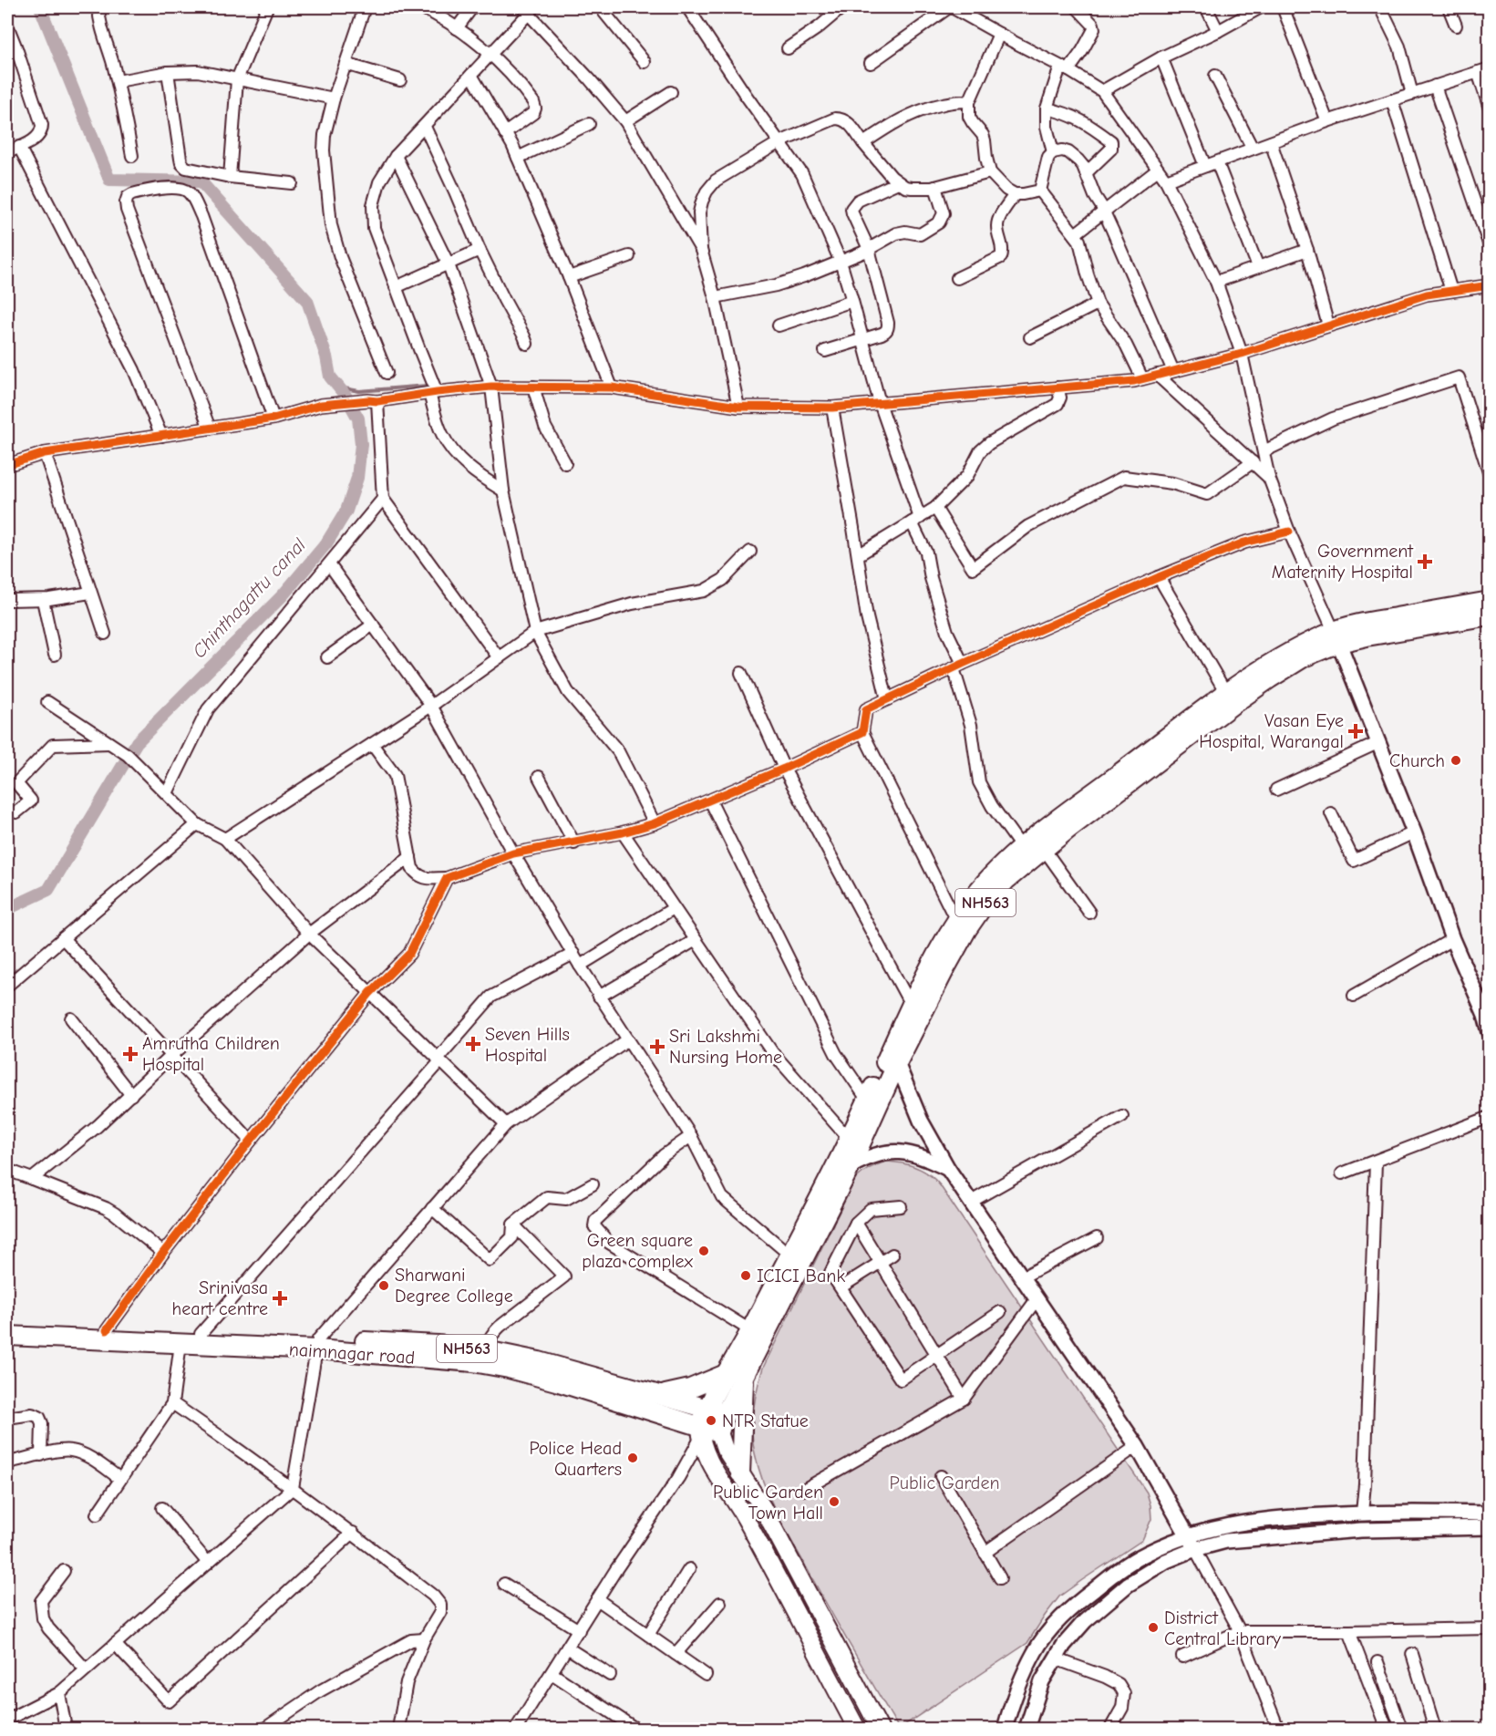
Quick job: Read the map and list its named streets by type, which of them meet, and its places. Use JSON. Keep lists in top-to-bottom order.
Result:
{
  "streets": {
    "highway": ["NH563", "naimnagar road"]
  },
  "crossings": [
    ["NH563", "naimnagar road"]
  ],
  "water": ["Chinthagattu canal"],
  "parks": ["Public Garden"],
  "places": {
    "health": [
      "Government Maternity Hospital",
      "Vasan Eye Hospital, Warangal",
      "Seven Hills Hospital",
      "Sri Lakshmi Nursing Home",
      "Amrutha Children Hospital",
      "Srinivasa heart centre"
    ],
    "other": [
      "Church",
      "Green square plaza complex",
      "ICICI Bank",
      "Sharwani Degree College",
      "NTR Statue",
      "Police Head Quarters",
      "Public Garden Town Hall",
      "District Central Library"
    ]
  }
}
